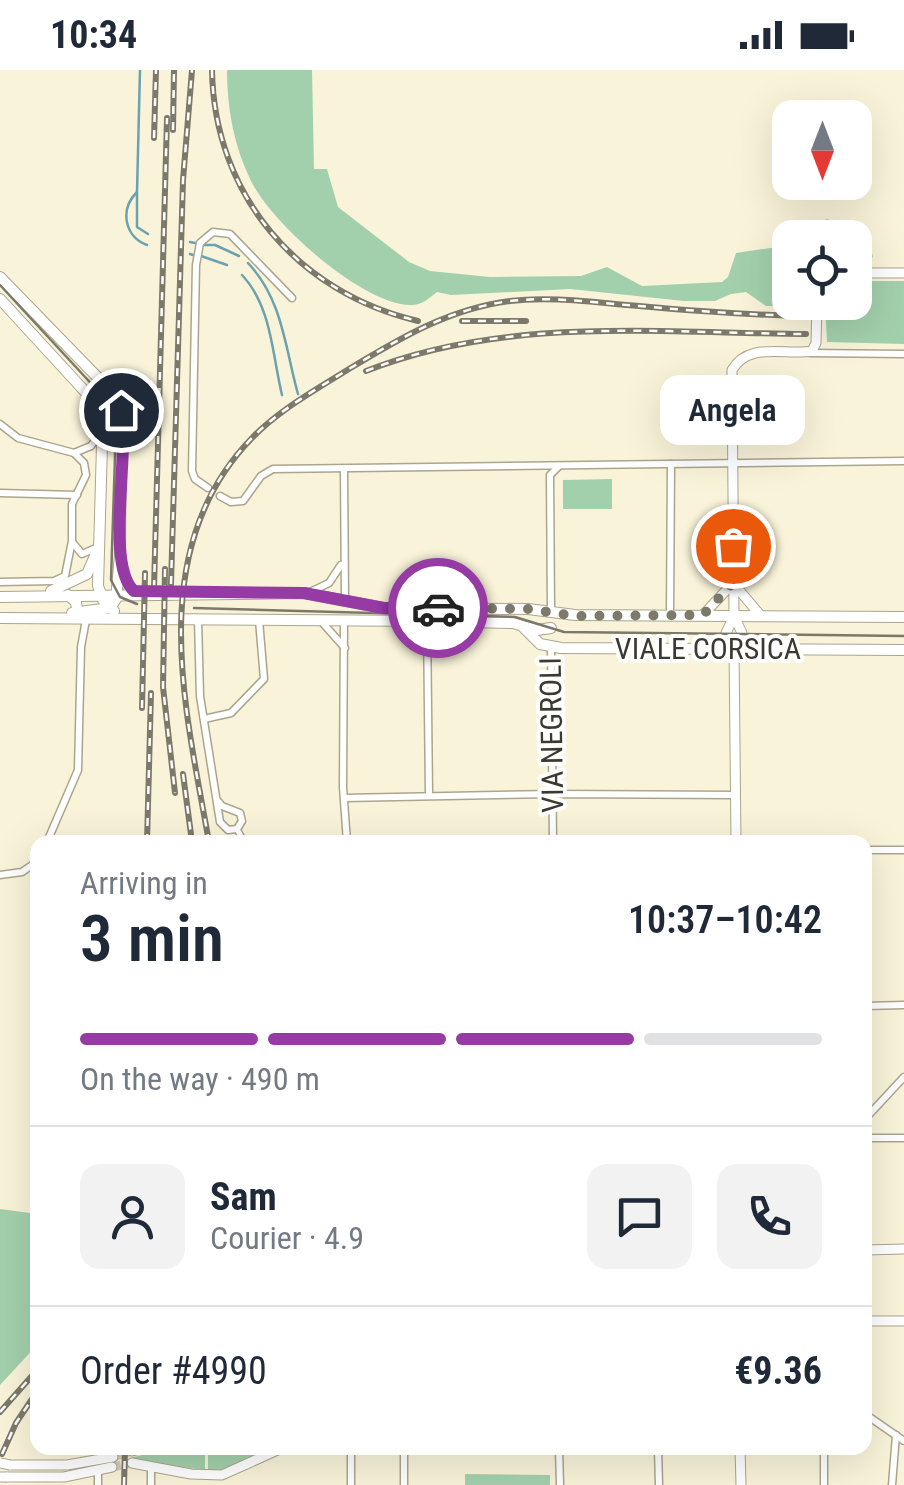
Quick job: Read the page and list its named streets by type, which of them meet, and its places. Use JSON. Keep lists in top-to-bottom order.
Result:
{
  "streets": {
    "main road": ["VIALE CORSICA", "VIA NEGROLI"]
  },
  "crossings": [
    ["VIALE CORSICA", "VIA NEGROLI"]
  ],
  "places": ["Angela"],
  "north": "bottom",
  "page": {
    "status": "10:34",
    "bubble": "Angela",
    "heading": ["3 min", "Arriving in", "10:37–10:42"],
    "panel": [
      "Sam",
      "Courier · 4.9",
      "Order #4990",
      "€9.36"
    ],
    "bar": "On the way · 490 m"
  }
}
